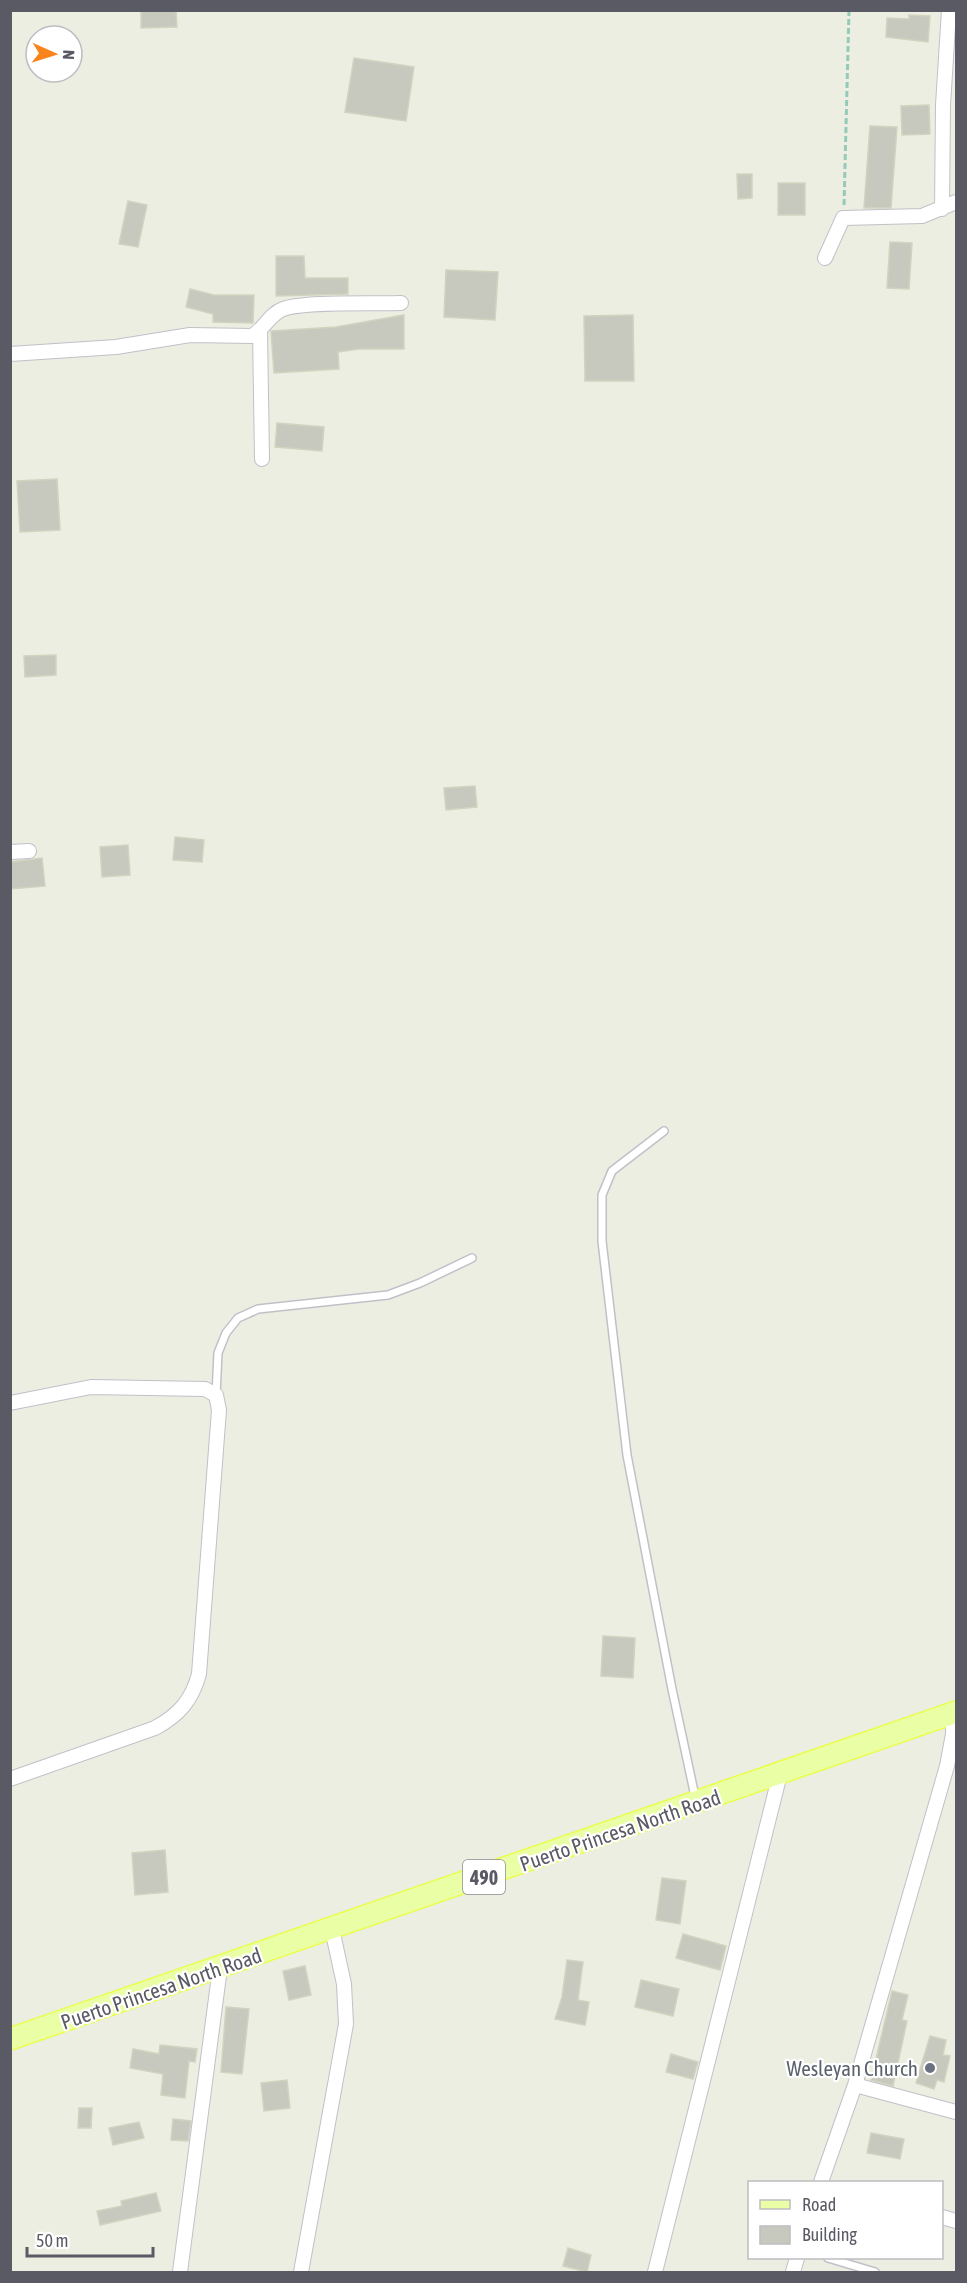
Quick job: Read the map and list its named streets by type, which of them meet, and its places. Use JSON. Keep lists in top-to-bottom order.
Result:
{
  "streets": {
    "main road": ["Puerto Princesa North Road", "490"]
  },
  "places": ["Wesleyan Church"],
  "legend": ["Road", "Building"],
  "scale_bar": "50 m",
  "north": "right"
}
